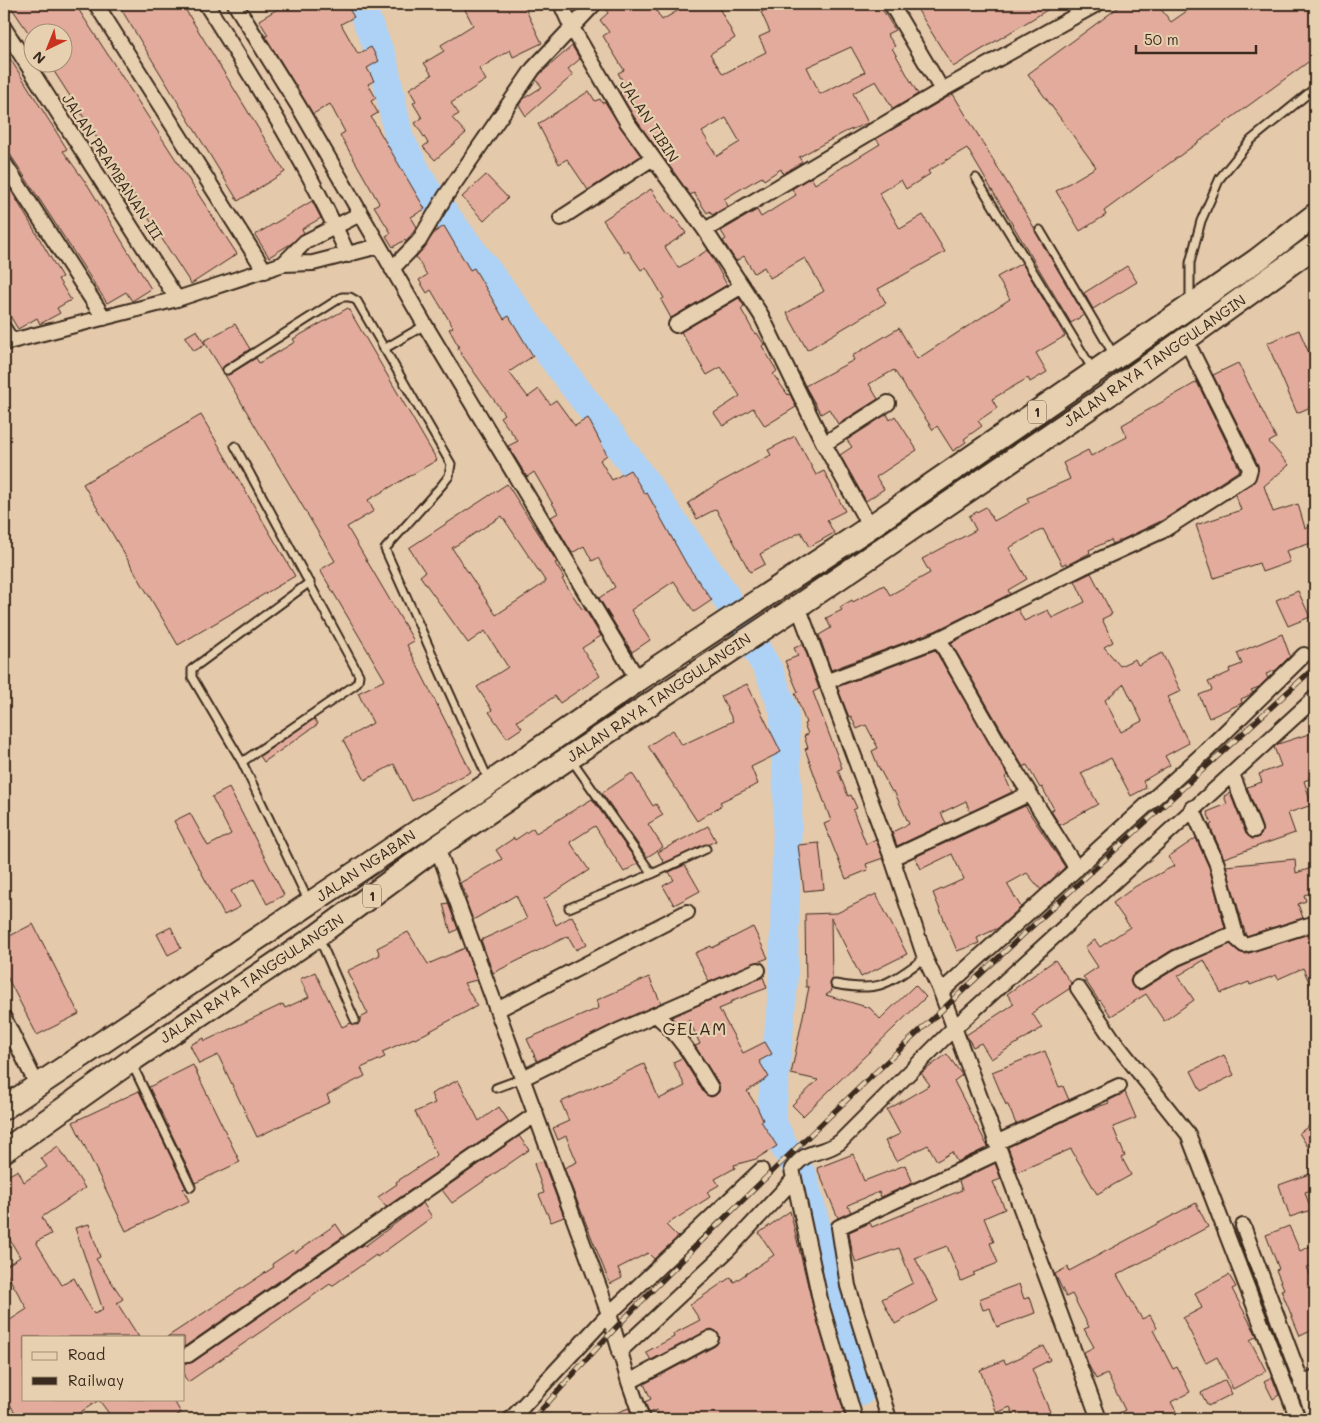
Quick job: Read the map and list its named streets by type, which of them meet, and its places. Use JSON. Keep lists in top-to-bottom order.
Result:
{
  "streets": {
    "highway": ["JALAN RAYA TANGGULANGIN", "1", "JALAN NGABAN"],
    "street": ["JALAN TIBIN", "JALAN PRAMBANAN III"]
  },
  "crossings": [
    ["JALAN TIBIN", "JALAN RAYA TANGGULANGIN"],
    ["JALAN RAYA TANGGULANGIN", "JALAN NGABAN"]
  ],
  "districts": ["GELAM"],
  "legend": ["Road", "Railway"],
  "scale_bar": "50 m",
  "north": "bottom left"
}
